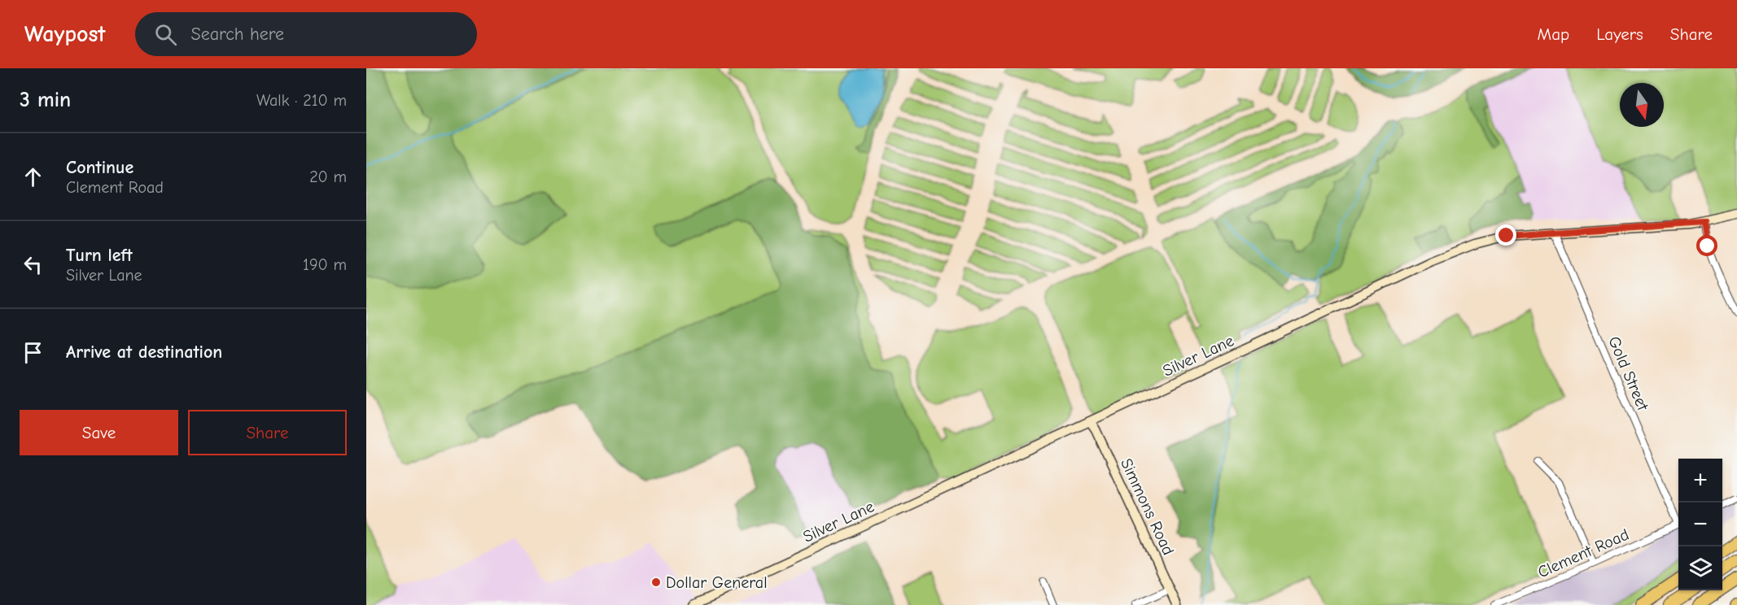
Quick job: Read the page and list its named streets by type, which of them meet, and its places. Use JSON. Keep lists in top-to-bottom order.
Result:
{
  "streets": {
    "main road": ["Silver Lane", "Simmons Road"],
    "street": ["Gold Street", "Clement Road"]
  },
  "crossings": [
    ["Silver Lane", "Gold Street"],
    ["Silver Lane", "Simmons Road"]
  ],
  "places": ["Dollar General"],
  "north": "bottom",
  "page": {
    "header": "Waypost",
    "search": "Search here",
    "nav": ["Map", "Layers", "Share"],
    "heading": ["3 min", "Walk · 210 m"],
    "list": [
      ["Continue", "Clement Road", "20 m"],
      ["Turn left", "Silver Lane", "190 m"],
      "Arrive at destination"
    ],
    "buttons": ["Save", "Share"],
    "map_buttons": ["+", "−"]
  }
}
